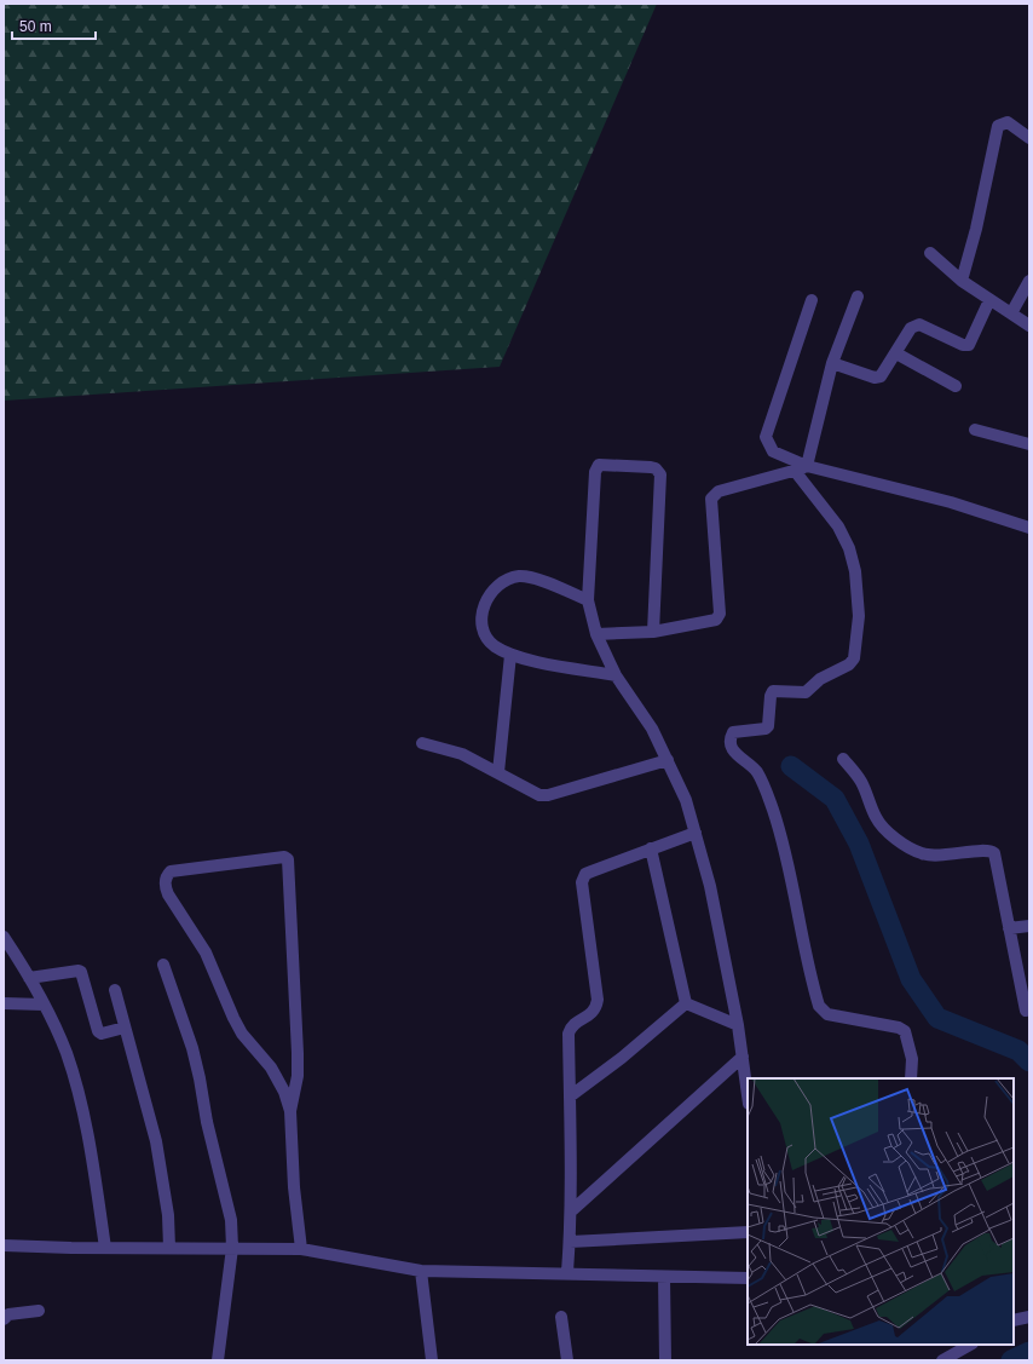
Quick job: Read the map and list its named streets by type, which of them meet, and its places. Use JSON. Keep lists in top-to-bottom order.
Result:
{
  "scale_bar": "50 m"
}
